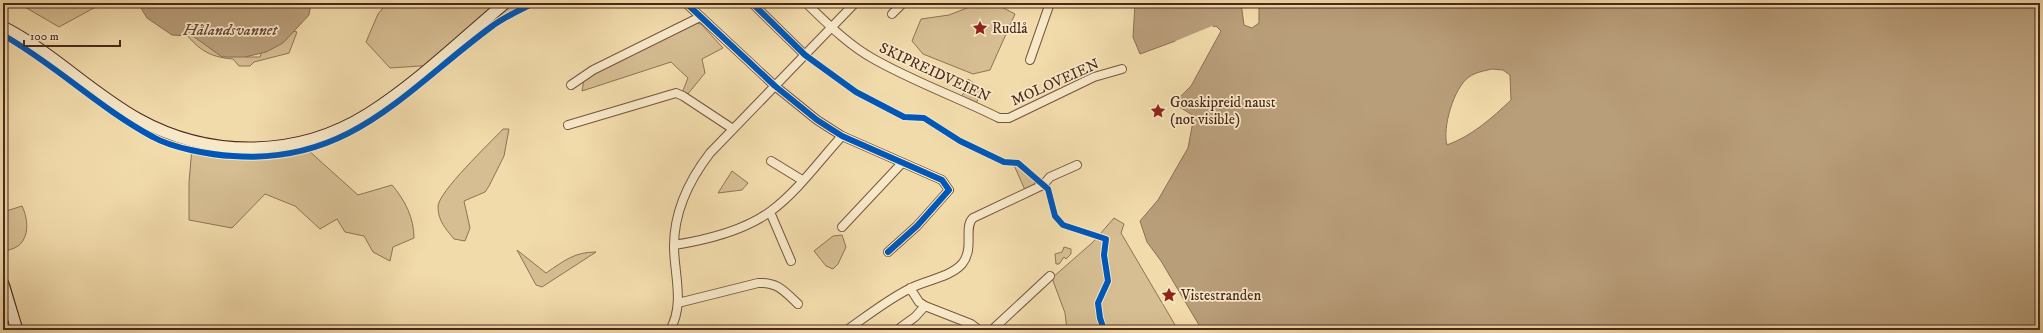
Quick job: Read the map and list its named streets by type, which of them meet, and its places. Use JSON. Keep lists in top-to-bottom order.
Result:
{
  "streets": {
    "street": ["SKIPREIDVEIEN", "MOLOVEIEN"]
  },
  "crossings": [
    ["SKIPREIDVEIEN", "MOLOVEIEN"]
  ],
  "water": ["Hålandsvannet"],
  "places": {
    "place": ["Rudlå", "Goaskipreid naust (not visible)", "Vistestranden"]
  },
  "scale_bar": "100 m"
}
